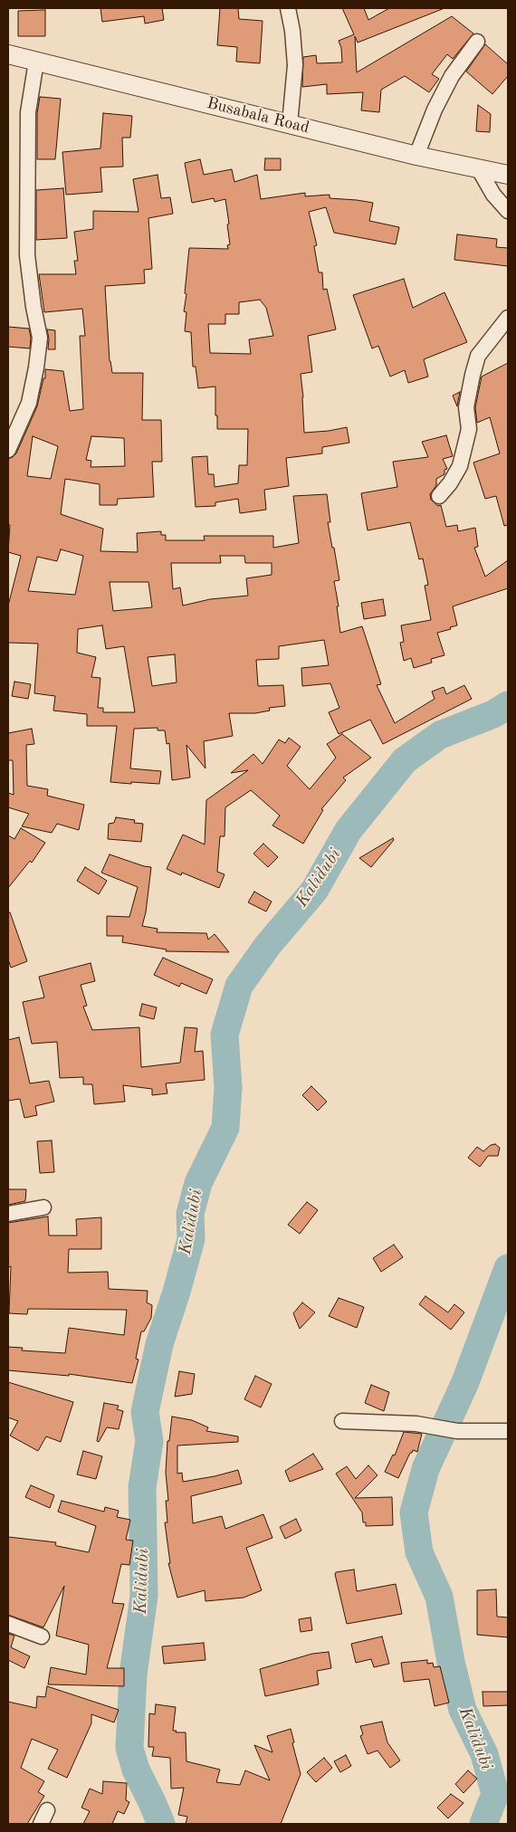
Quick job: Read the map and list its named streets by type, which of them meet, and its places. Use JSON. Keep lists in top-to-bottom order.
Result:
{
  "streets": {
    "street": ["Busabala Road"]
  },
  "water": ["Kalidubi"]
}
